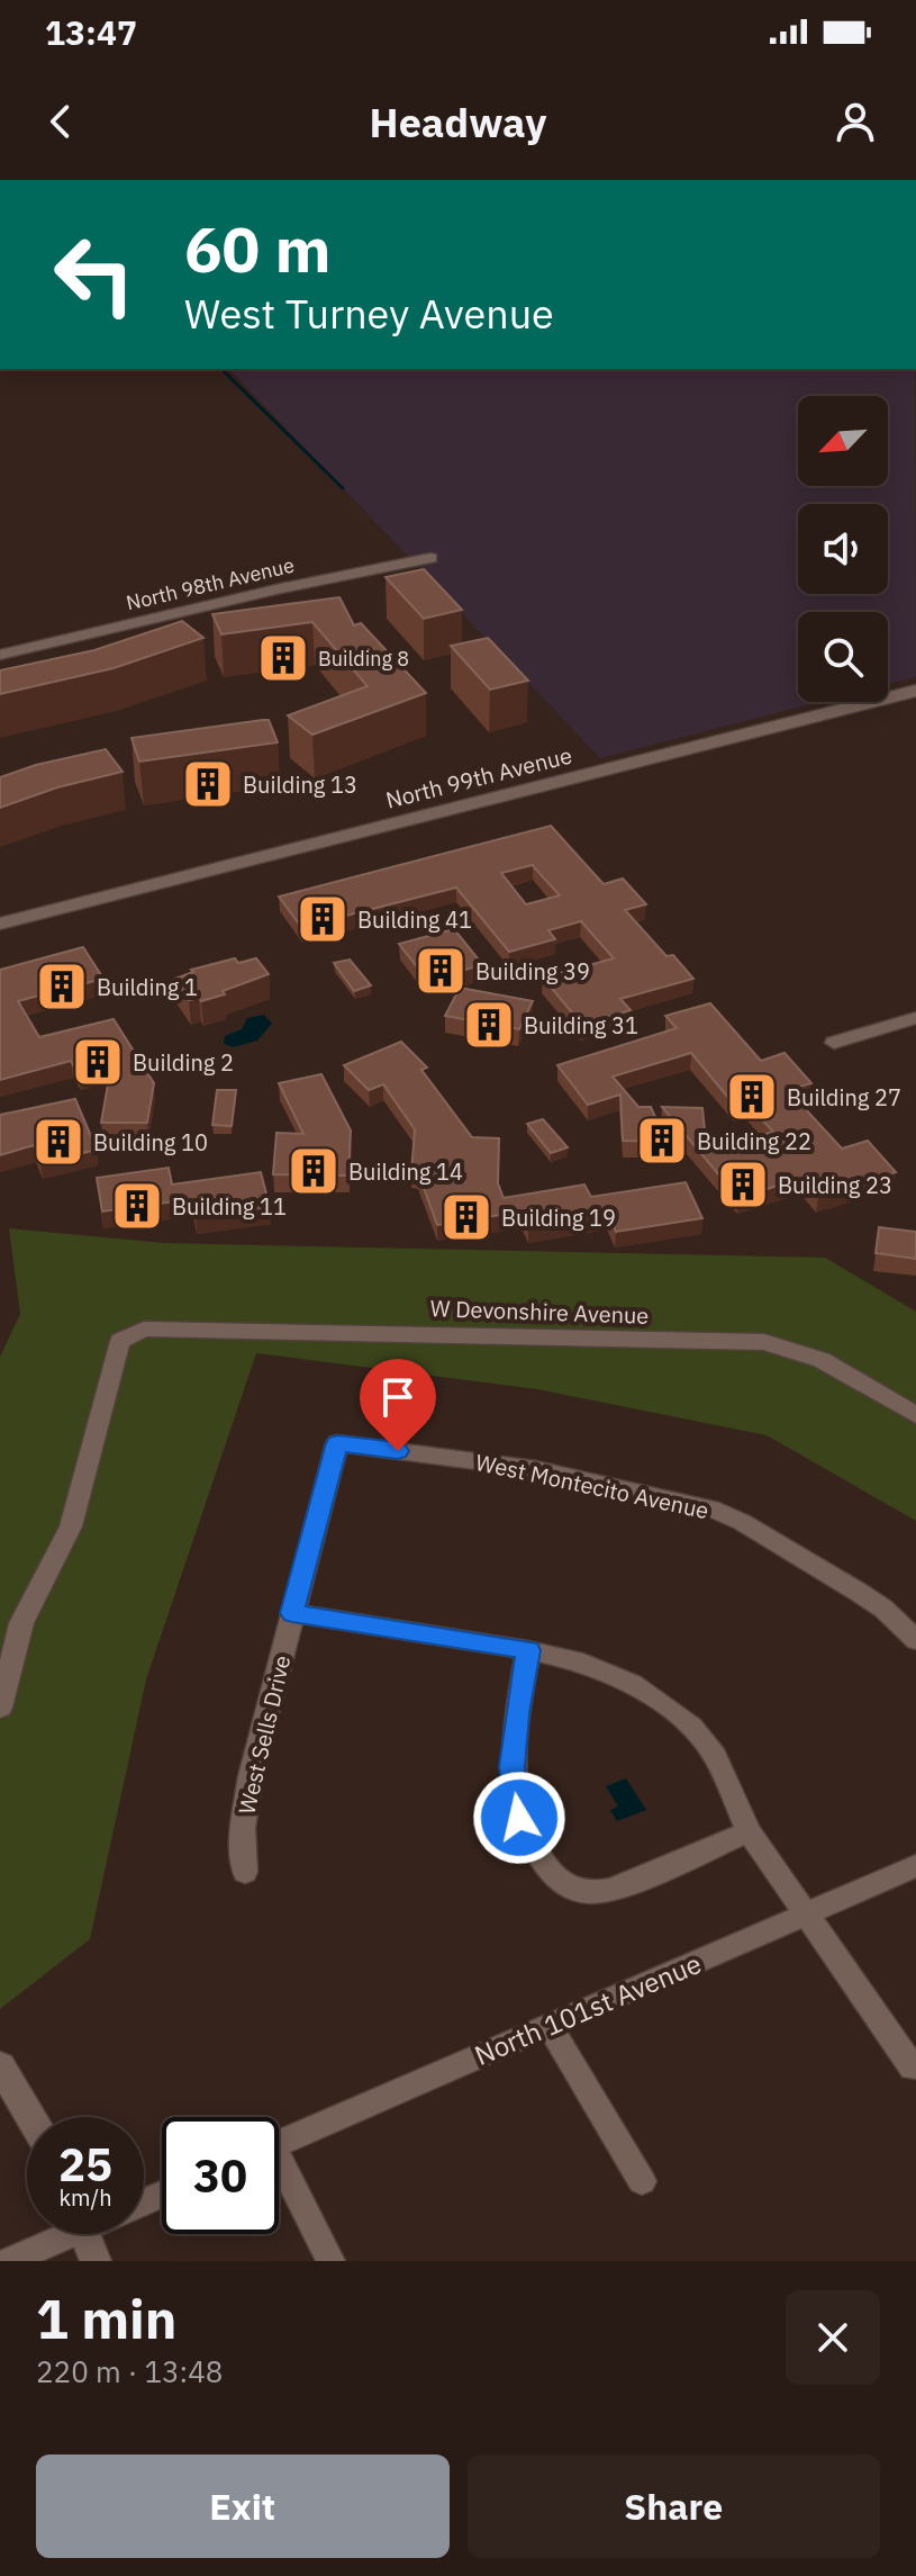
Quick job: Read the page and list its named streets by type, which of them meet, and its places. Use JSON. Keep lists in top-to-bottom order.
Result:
{
  "streets": {
    "main road": ["North 99th Avenue"],
    "street": [
      "North 98th Avenue",
      "W Devonshire Avenue",
      "West Montecito Avenue",
      "West Sells Drive",
      "North 101st Avenue"
    ]
  },
  "crossings": [
    ["West Montecito Avenue", "West Sells Drive"]
  ],
  "places": {
    "building": [
      "Building 8",
      "Building 13",
      "Building 41",
      "Building 39",
      "Building 1",
      "Building 31",
      "Building 2",
      "Building 27",
      "Building 22",
      "Building 10",
      "Building 14",
      "Building 23",
      "Building 11",
      "Building 19"
    ]
  },
  "north": "bottom left",
  "page": {
    "status": "13:47",
    "header": "Headway",
    "turn": ["60 m", "West Turney Avenue"],
    "speed": "25 km/h",
    "limit": "30",
    "heading": ["1 min", "220 m · 13:48"],
    "buttons": ["Exit", "Share"]
  }
}
